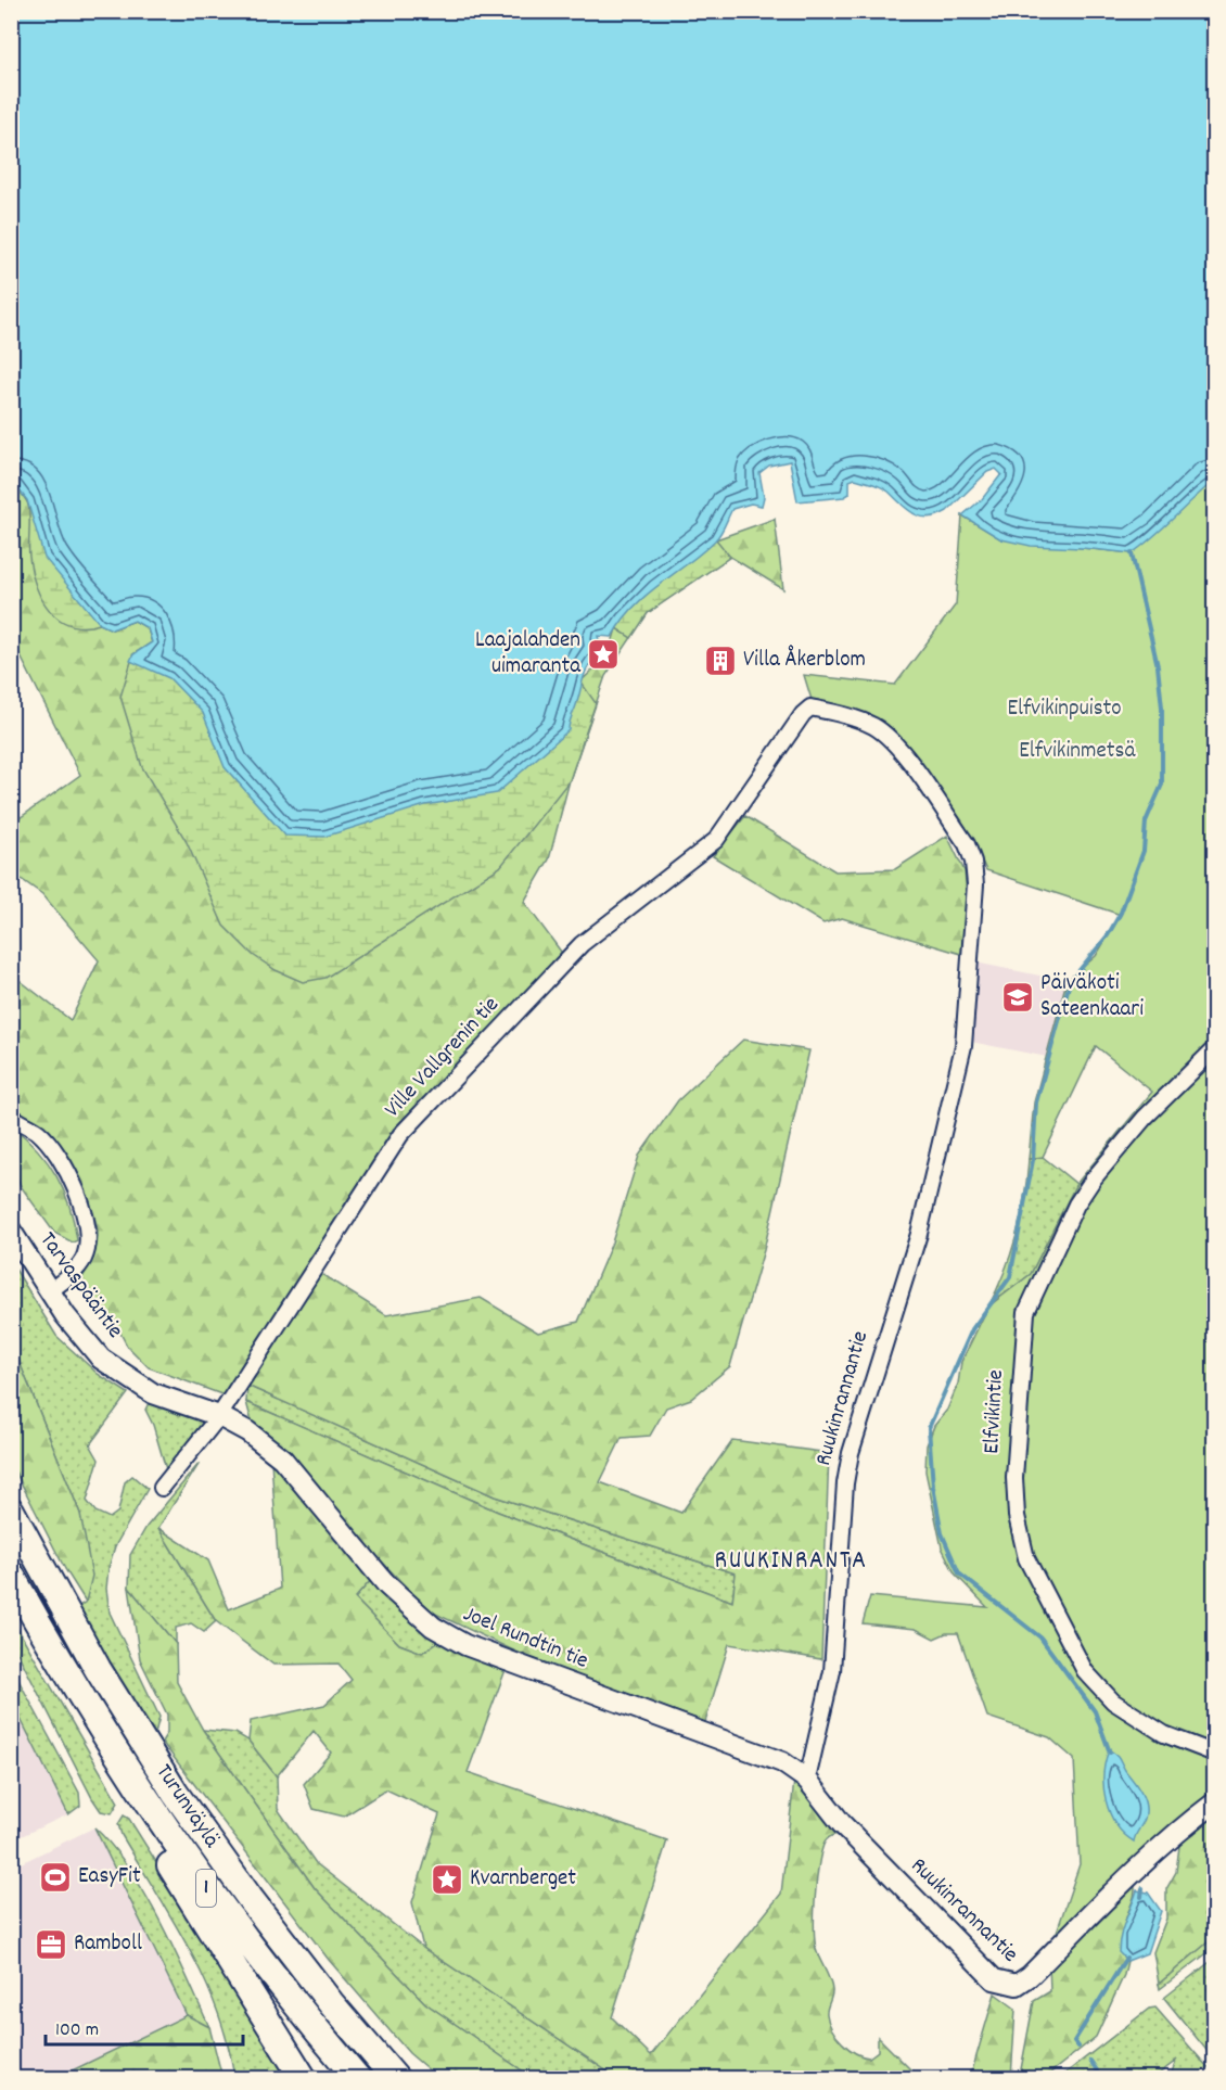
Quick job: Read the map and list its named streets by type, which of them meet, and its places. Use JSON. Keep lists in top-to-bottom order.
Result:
{
  "streets": {
    "highway": ["Turunväylä", "1"],
    "street": [
      "Ville Vallgrenin tie",
      "Tarvaspääntie",
      "Ruukinrannantie",
      "Elfvikintie",
      "Joel Rundtin tie"
    ]
  },
  "crossings": [
    ["Ville Vallgrenin tie", "Tarvaspääntie"],
    ["Ville Vallgrenin tie", "Ruukinrannantie"],
    ["Ville Vallgrenin tie", "Joel Rundtin tie"],
    ["Tarvaspääntie", "Joel Rundtin tie"],
    ["Ruukinrannantie", "Joel Rundtin tie"]
  ],
  "districts": ["RUUKINRANTA"],
  "parks": ["Elfvikinpuisto", "Elfvikinmetsä"],
  "places": {
    "place": ["Laajalahden uimaranta", "Kvarnberget"],
    "building": ["Villa Åkerblom"],
    "school or university": ["Päiväkoti Sateenkaari"],
    "sports": ["EasyFit"],
    "office": ["Ramboll"]
  },
  "scale_bar": "100 m"
}
